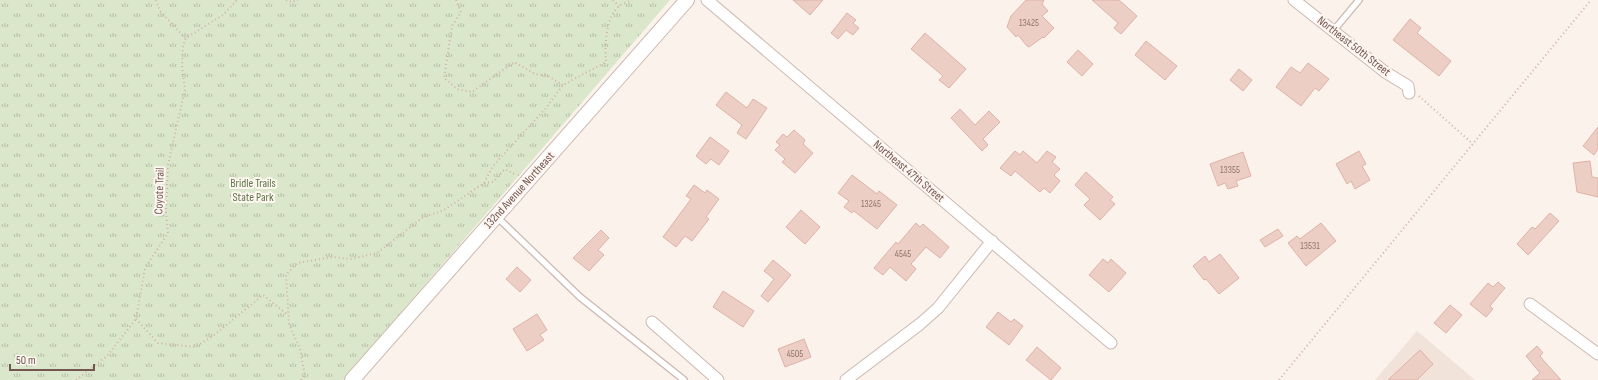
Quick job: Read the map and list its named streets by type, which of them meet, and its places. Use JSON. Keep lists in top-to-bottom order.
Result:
{
  "streets": {
    "street": ["Northeast 50th Street", "Northeast 47th Street", "132nd Avenue Northeast"],
    "path": ["Coyote Trail"]
  },
  "parks": ["Bridle Trails State Park"],
  "house_numbers": [
    "13425",
    "13355",
    "13245",
    "13531",
    "4545",
    "4505"
  ],
  "scale_bar": "50 m"
}
